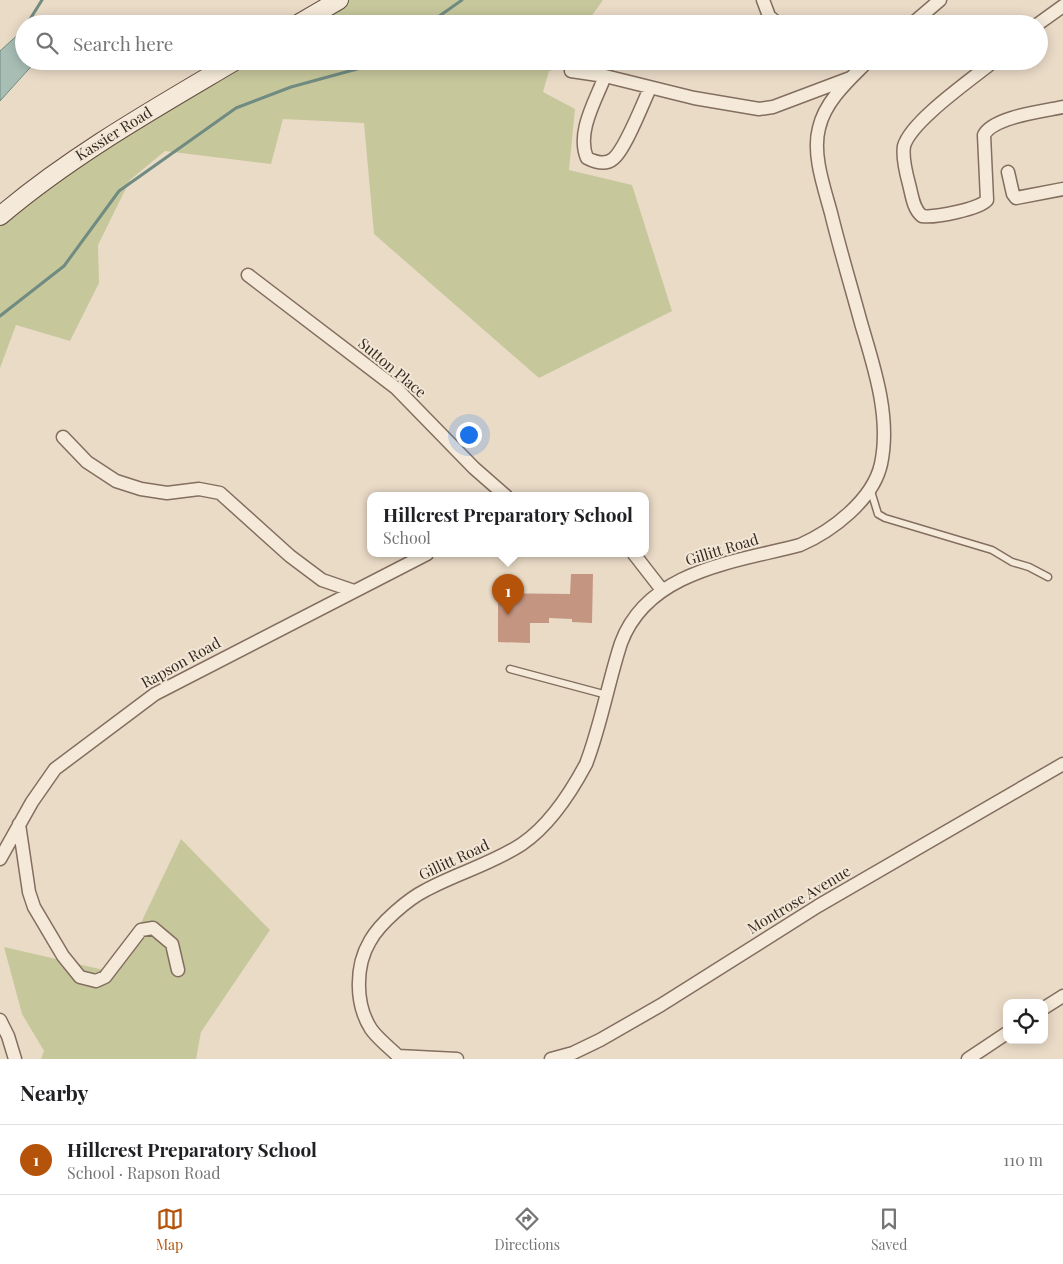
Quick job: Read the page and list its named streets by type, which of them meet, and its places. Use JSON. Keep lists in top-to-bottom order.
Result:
{
  "streets": {
    "main road": ["Kassier Road"],
    "street": [
      "Sutton Place",
      "Gillitt Road",
      "Rapson Road",
      "Montrose Avenue"
    ]
  },
  "page": {
    "search": "Search here",
    "popup": ["Hillcrest Preparatory School", "School"],
    "pins": "1",
    "heading": "Nearby",
    "list": [
      {
        "mark": "1",
        "name": "Hillcrest Preparatory School",
        "note": "School · Rapson Road",
        "value": "110 m"
      }
    ],
    "nav": ["Map", "Directions", "Saved"]
  }
}
